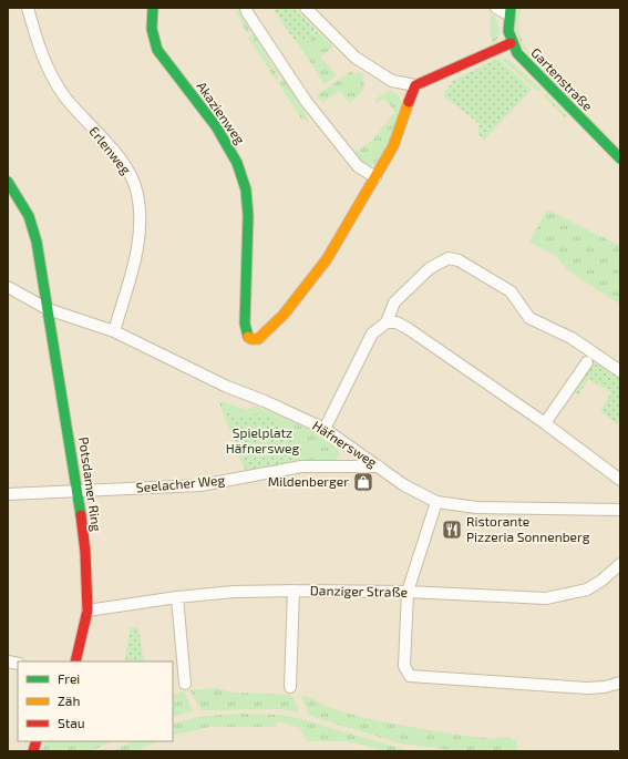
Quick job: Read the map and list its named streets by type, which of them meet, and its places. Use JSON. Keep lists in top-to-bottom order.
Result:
{
  "streets": {
    "street": [
      "Gartenstraße",
      "Akazienweg",
      "Erlenweg",
      "Häfnersweg",
      "Potsdamer Ring",
      "Seelacher Weg",
      "Danziger Straße"
    ]
  },
  "crossings": [
    ["Erlenweg", "Häfnersweg"],
    ["Häfnersweg", "Potsdamer Ring"],
    ["Häfnersweg", "Seelacher Weg"],
    ["Potsdamer Ring", "Seelacher Weg"],
    ["Potsdamer Ring", "Danziger Straße"]
  ],
  "parks": ["Spielplatz Häfnersweg"],
  "places": {
    "shop": ["Mildenberger"],
    "restaurant": ["Ristorante Pizzeria Sonnenberg"]
  },
  "legend": ["Frei", "Zäh", "Stau"]
}
